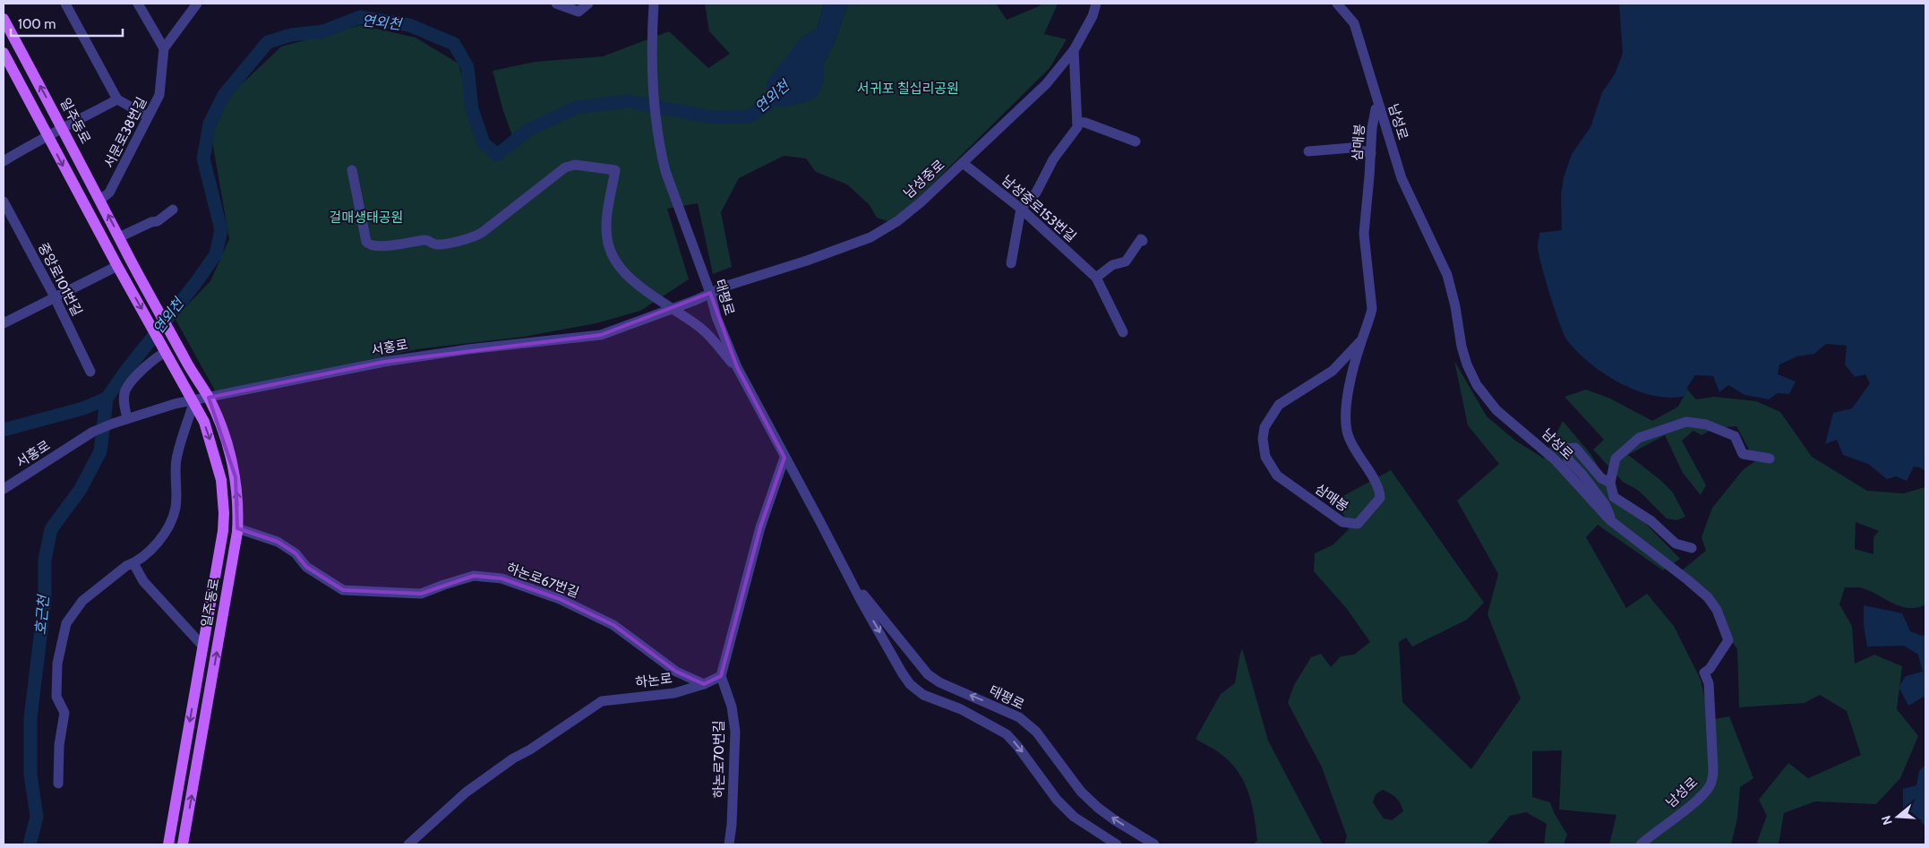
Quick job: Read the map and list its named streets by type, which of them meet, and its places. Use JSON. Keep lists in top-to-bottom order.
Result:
{
  "streets": {
    "main road": ["일주동로"],
    "street": [
      "남성로",
      "서문로38번길",
      "삼매봉",
      "남성중로",
      "남성중로153번길",
      "중앙로101번길",
      "태평로",
      "서홍로",
      "하논로67번길",
      "하논로",
      "하논로70번길"
    ]
  },
  "crossings": [
    ["일주동로", "서문로38번길"],
    ["일주동로", "서홍로"],
    ["일주동로", "하논로67번길"],
    ["남성로", "삼매봉"],
    ["남성중로", "남성중로153번길"],
    ["남성중로", "태평로"],
    ["남성중로", "서홍로"],
    ["태평로", "서홍로"],
    ["하논로67번길", "하논로"],
    ["하논로", "하논로70번길"]
  ],
  "water": ["연외천", "호근천"],
  "parks": ["서귀포 칠십리공원", "걸매생태공원"],
  "scale_bar": "100 m",
  "north": "left"
}
